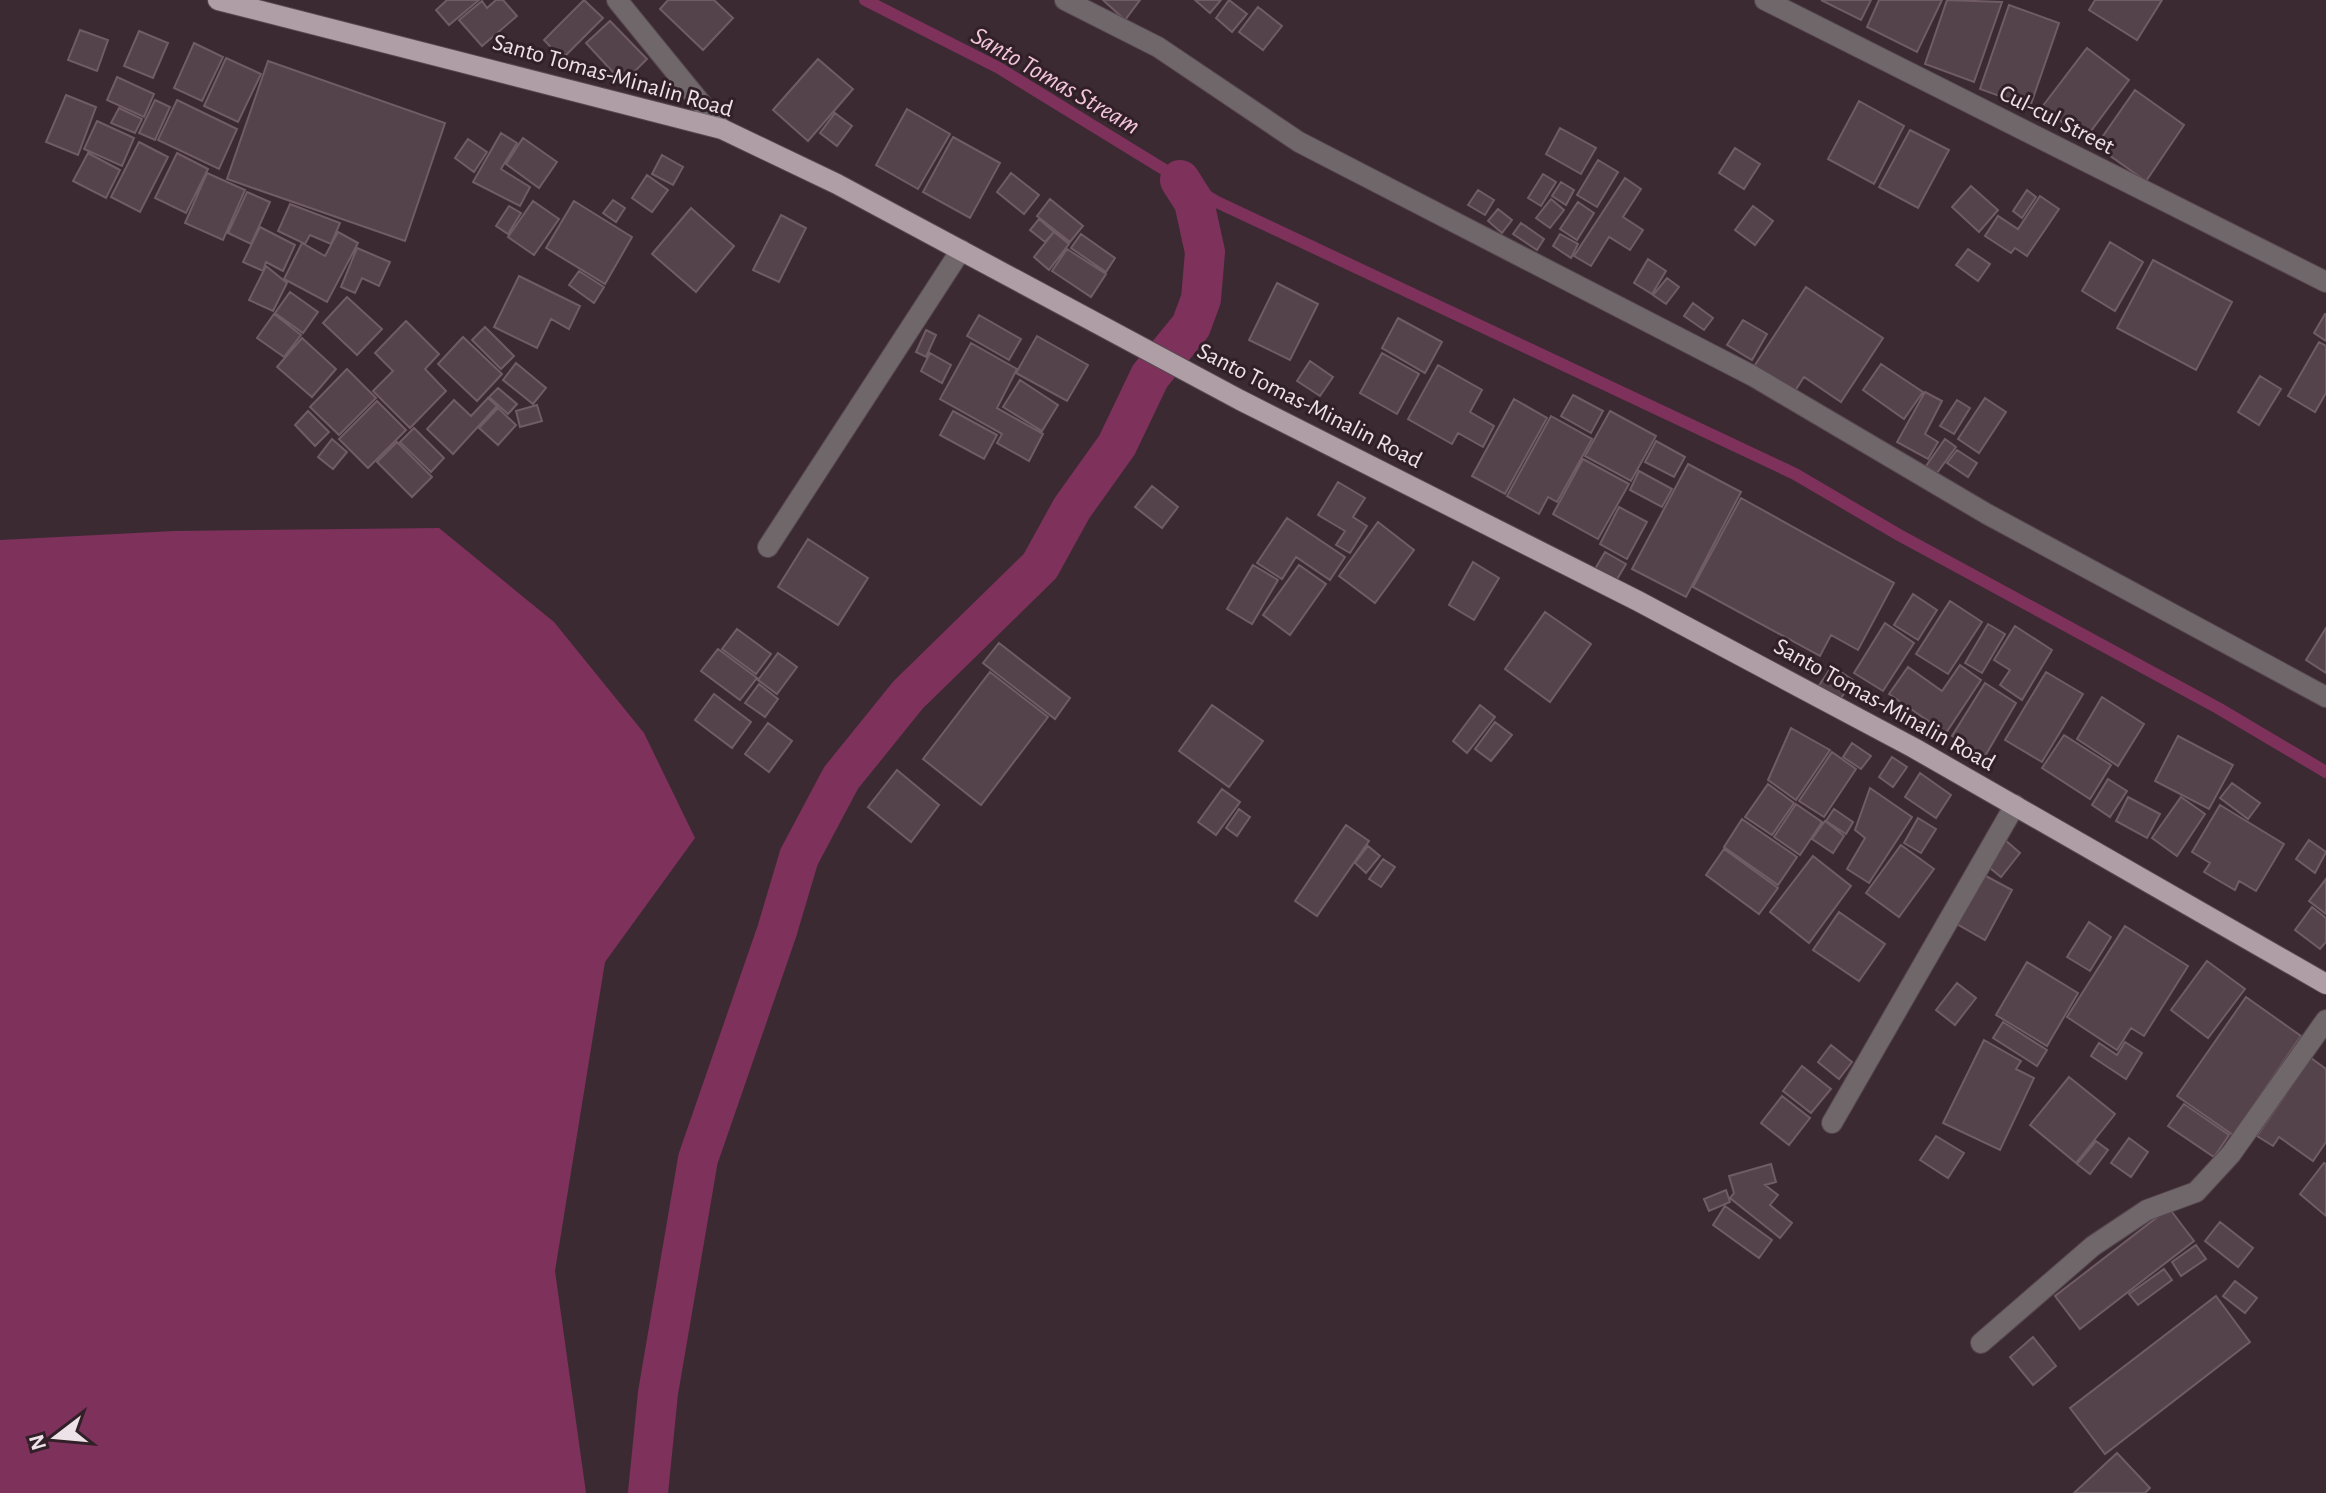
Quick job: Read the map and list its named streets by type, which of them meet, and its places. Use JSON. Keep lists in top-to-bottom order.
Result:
{
  "streets": {
    "main road": ["Santo Tomas-Minalin Road"],
    "street": ["Cul-cul Street"]
  },
  "water": ["Santo Tomas Stream"],
  "north": "left"
}
